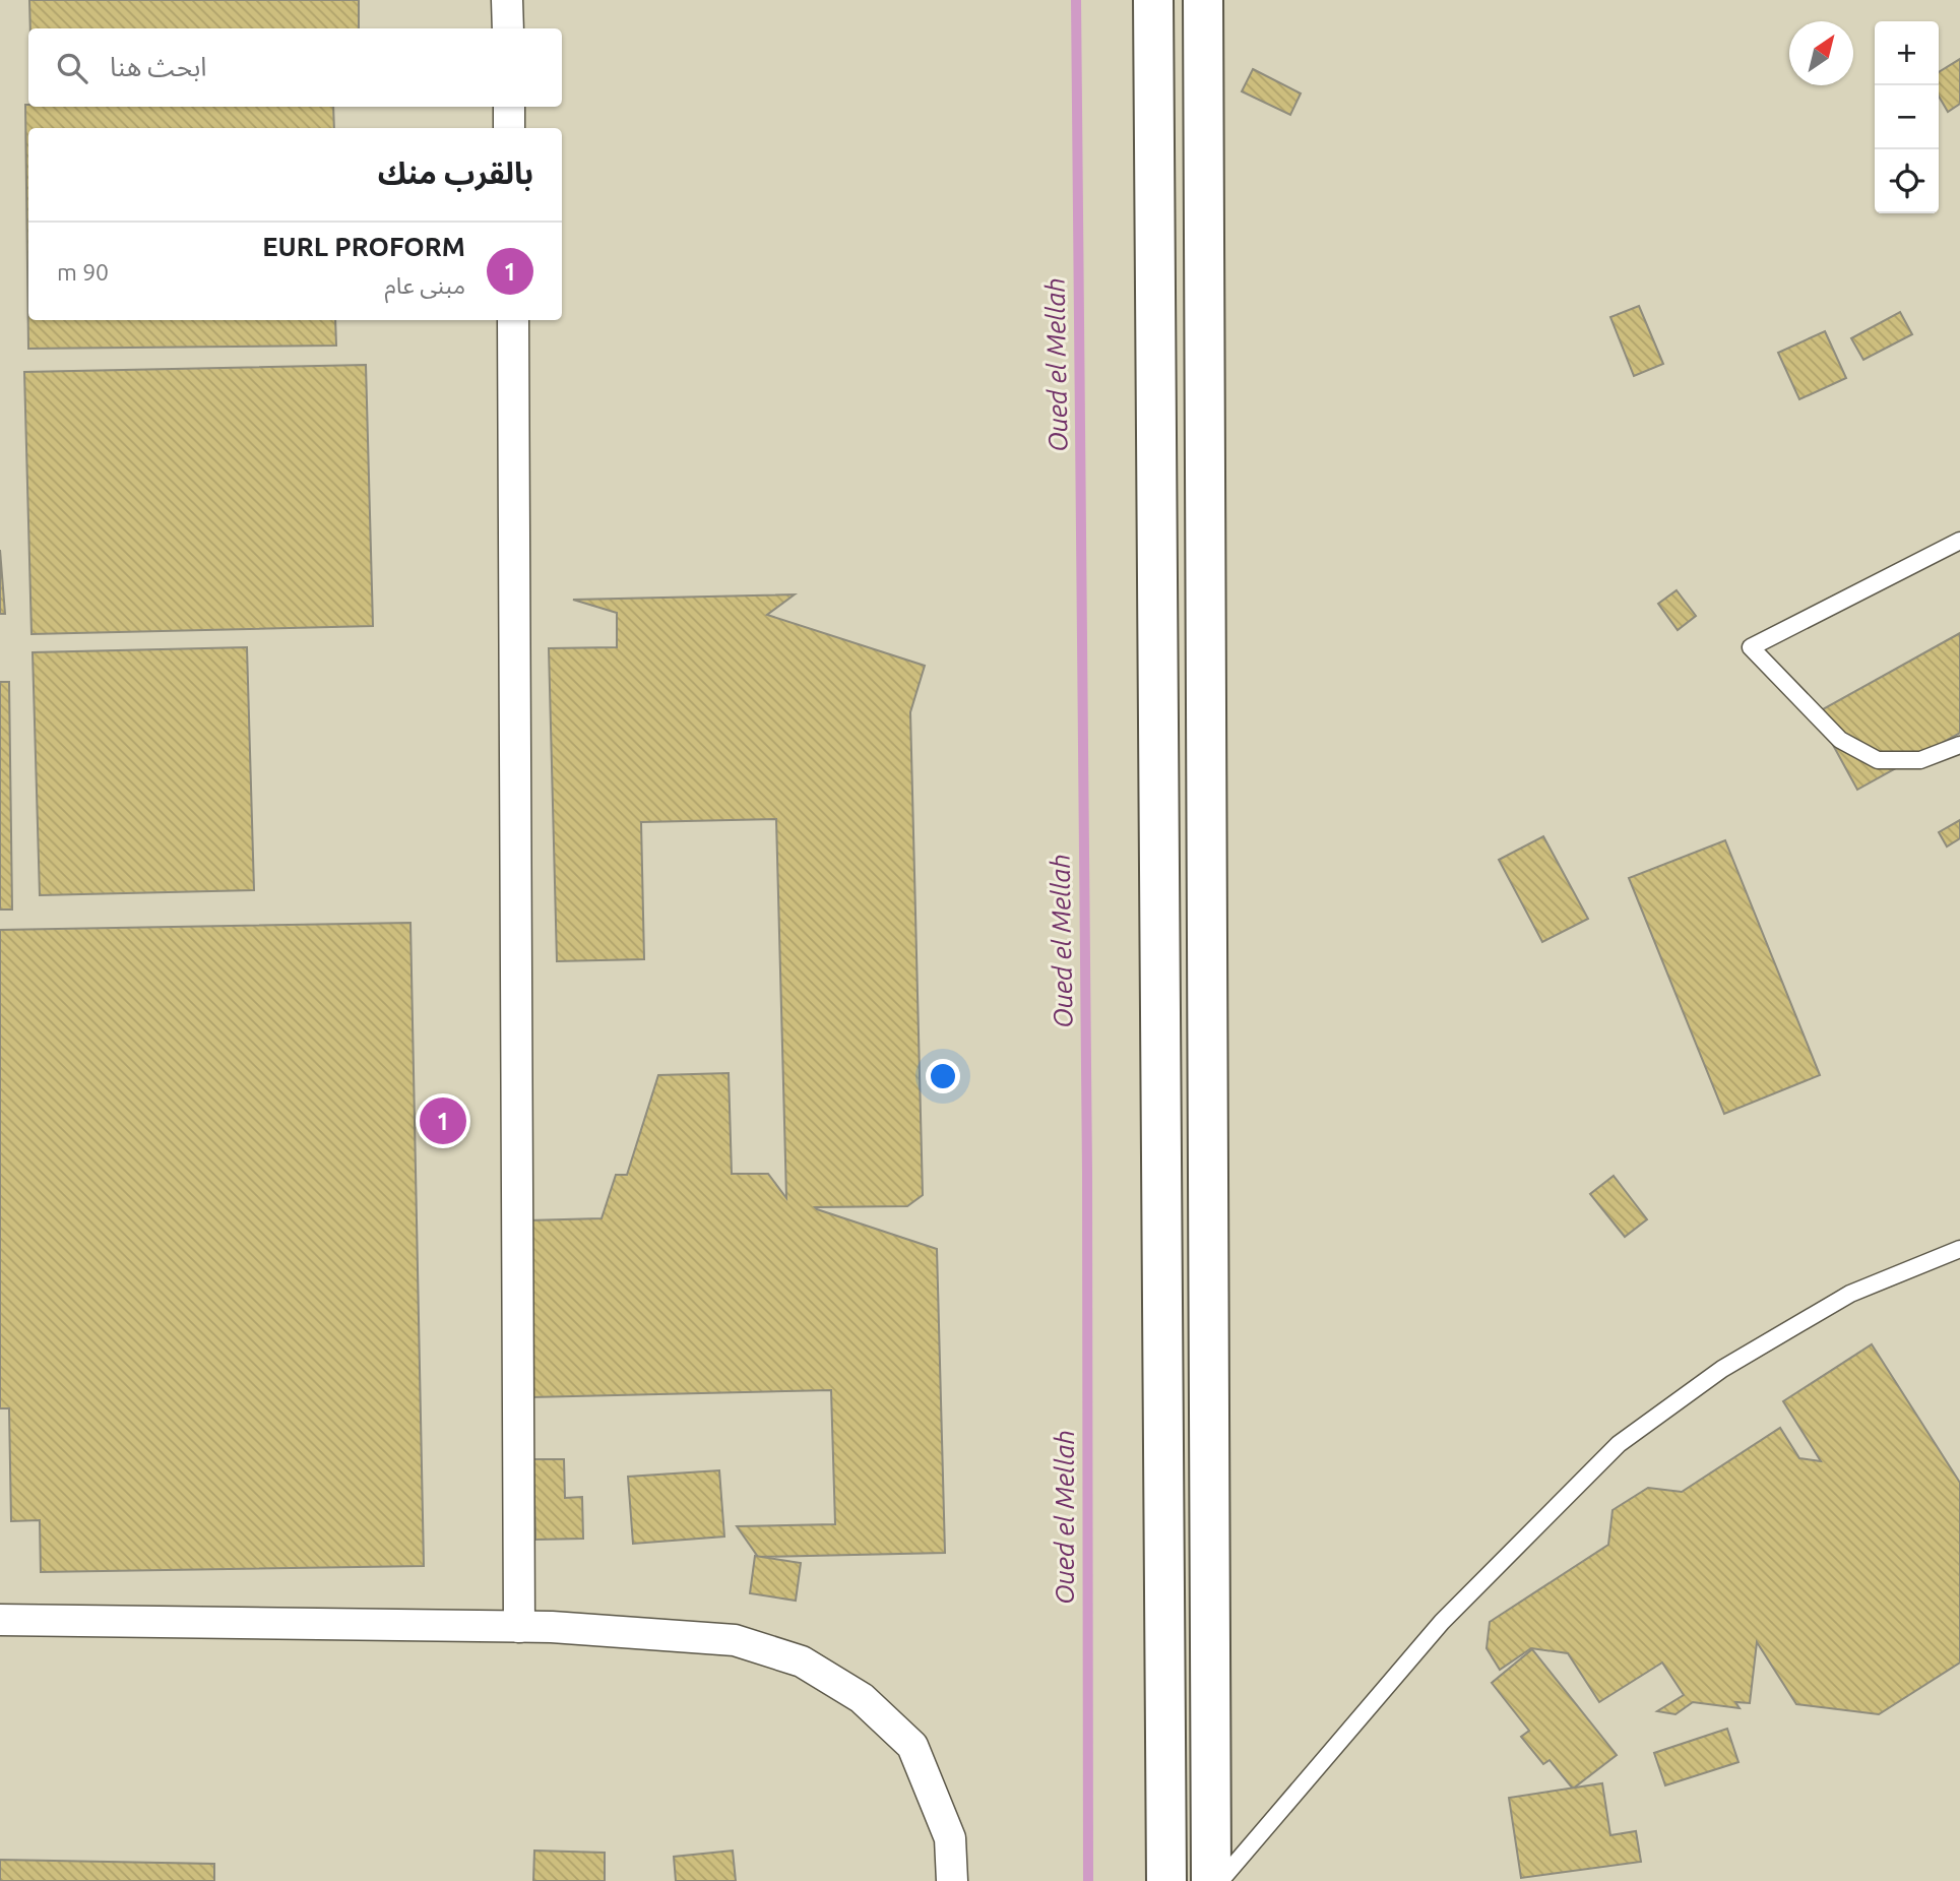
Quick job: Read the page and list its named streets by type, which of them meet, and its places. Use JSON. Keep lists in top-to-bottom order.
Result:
{
  "water": ["Oued el Mellah"],
  "north": "top right",
  "page": {
    "map_buttons": ["+", "−"],
    "search": "ابحث هنا",
    "heading": "بالقرب منك",
    "list": [
      {
        "mark": "1",
        "name": "EURL PROFORM",
        "note": "مبنى عام",
        "value": "90 m"
      }
    ],
    "pins": "1"
  }
}
